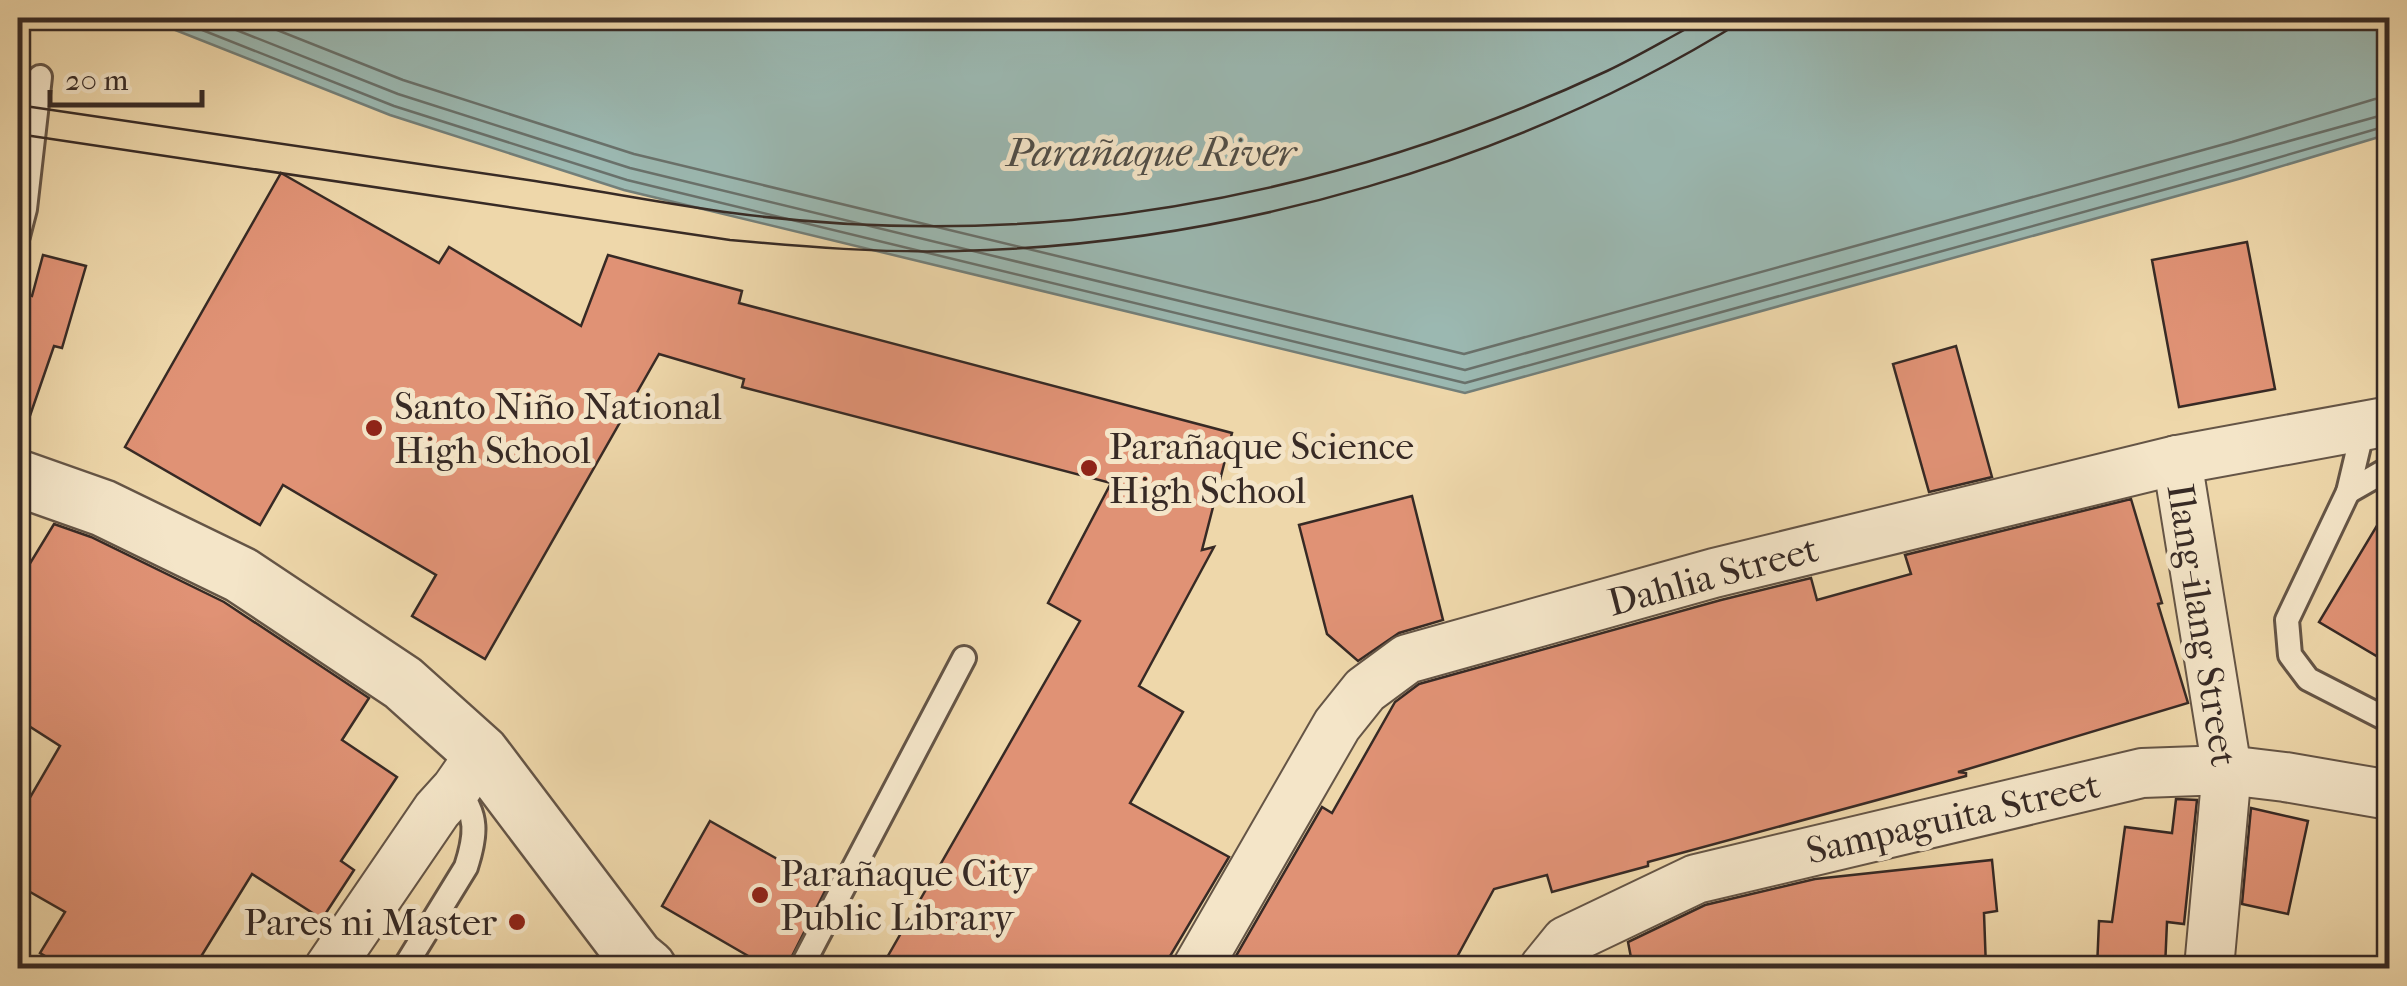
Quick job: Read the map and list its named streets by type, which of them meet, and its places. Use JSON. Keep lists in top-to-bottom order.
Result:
{
  "streets": {
    "street": ["Dahlia Street", "Ilang-ilang Street", "Sampaguita Street"]
  },
  "crossings": [
    ["Dahlia Street", "Ilang-ilang Street"],
    ["Ilang-ilang Street", "Sampaguita Street"]
  ],
  "water": ["Parañaque River"],
  "places": [
    "Santo Niño National High School",
    "Parañaque Science High School",
    "Parañaque City Public Library",
    "Pares ni Master"
  ],
  "scale_bar": "20 m"
}
